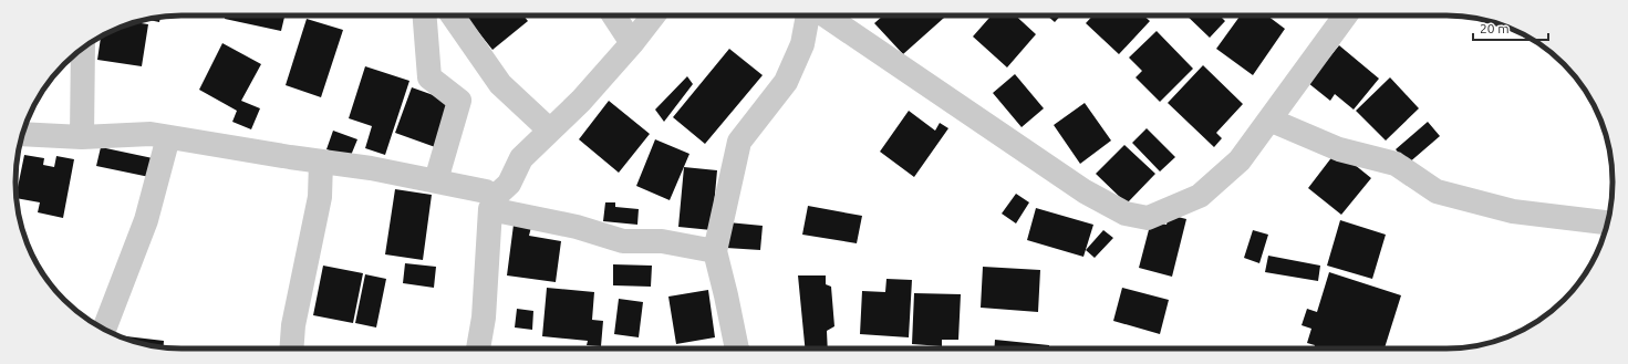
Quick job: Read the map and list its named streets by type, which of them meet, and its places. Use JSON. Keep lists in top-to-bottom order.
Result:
{
  "scale_bar": "20 m"
}
